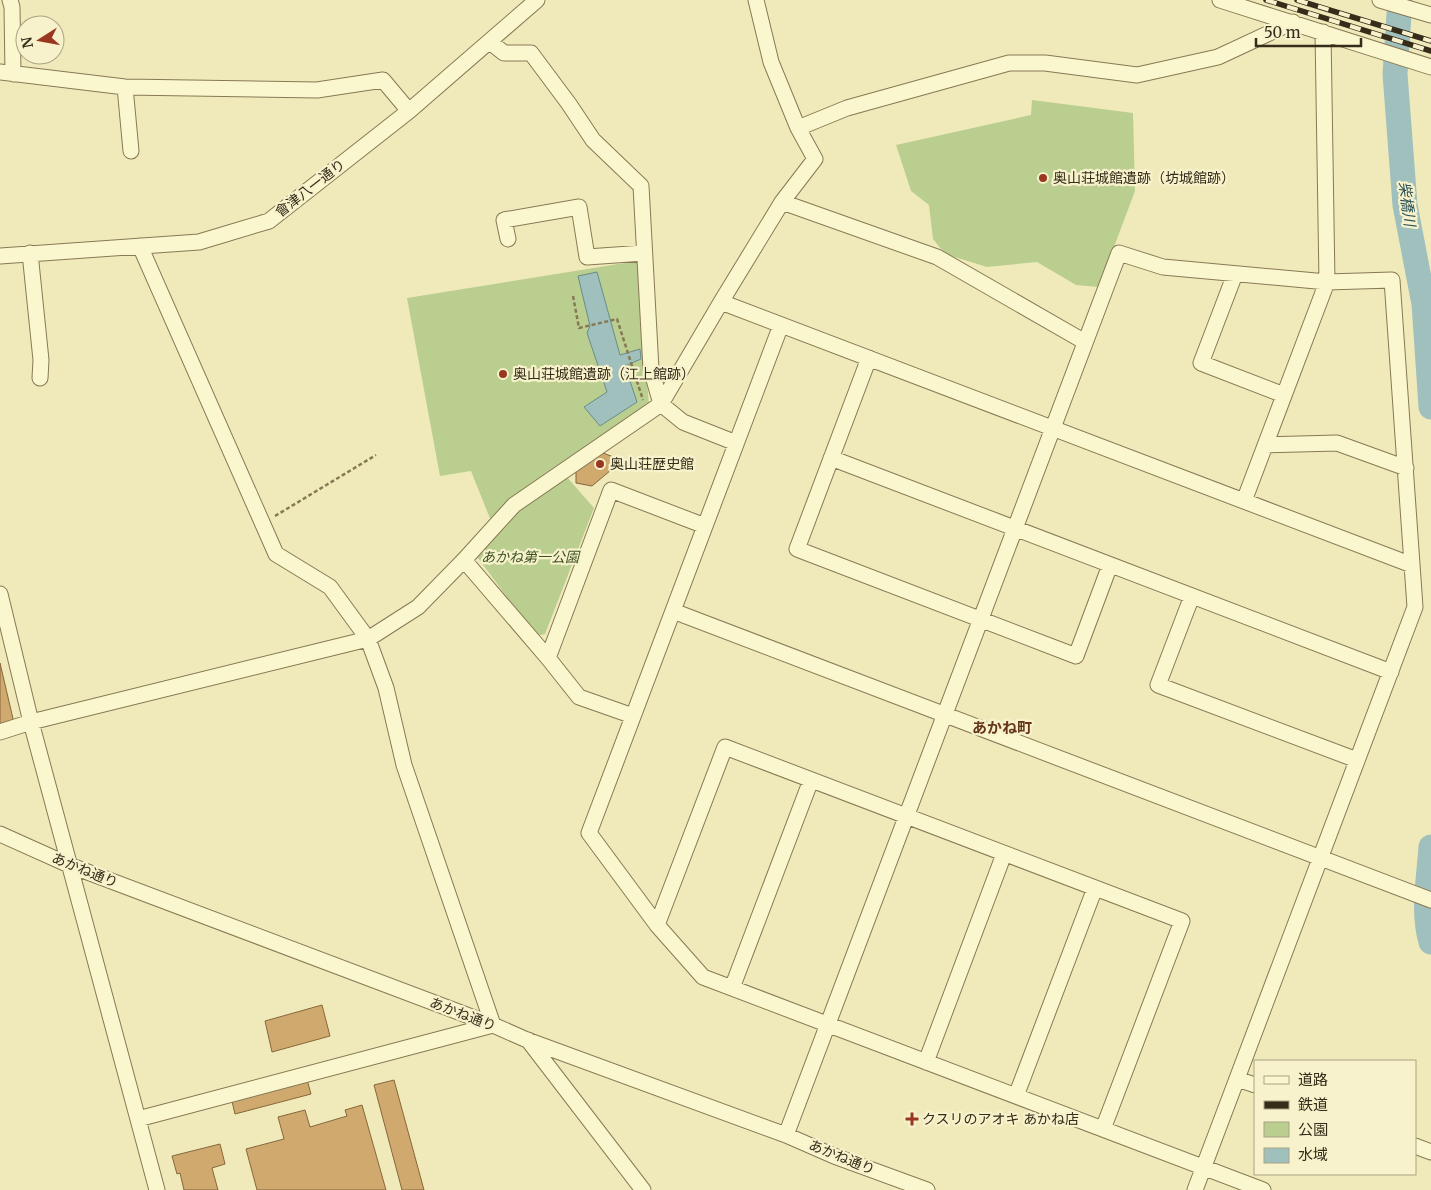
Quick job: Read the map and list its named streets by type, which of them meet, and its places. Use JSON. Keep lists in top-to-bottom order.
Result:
{
  "streets": {
    "street": ["會津八一通り", "あかね通り"]
  },
  "districts": ["あかね町"],
  "water": ["柴橋川"],
  "parks": ["あかね第一公園"],
  "places": {
    "other": ["奥山荘城館遺跡（坊城館跡）", "奥山荘城館遺跡（江上館跡）", "奥山荘歴史館"],
    "health": ["クスリのアオキ あかね店"]
  },
  "legend": [
    "道路",
    "鉄道",
    "公園",
    "水域"
  ],
  "scale_bar": "50 m",
  "north": "left"
}
